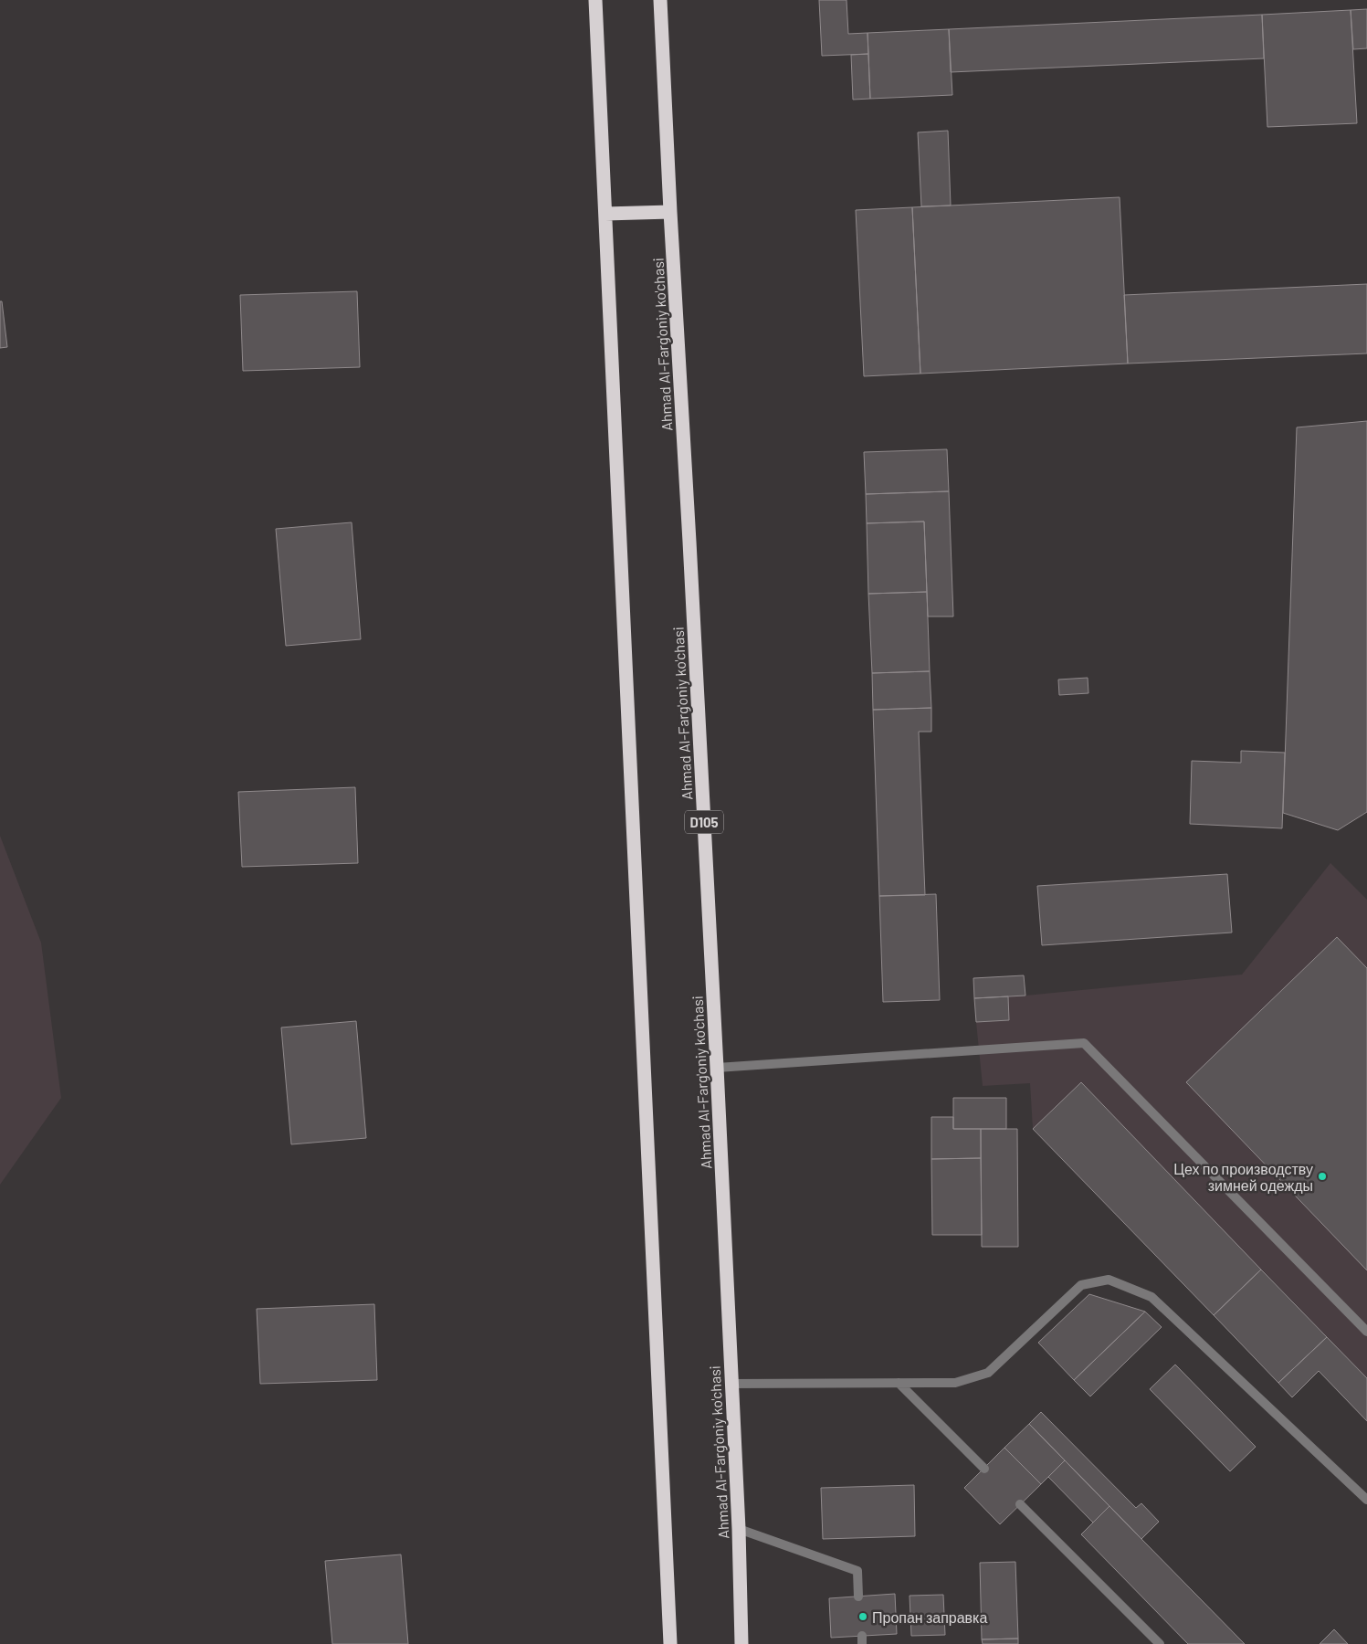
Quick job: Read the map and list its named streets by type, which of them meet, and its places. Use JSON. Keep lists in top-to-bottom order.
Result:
{
  "streets": {
    "highway": ["Ahmad Al-Farg'oniy ko'chasi", "D105"]
  },
  "places": ["Цех по производству зимней одежды", "Пропан заправка"]
}
